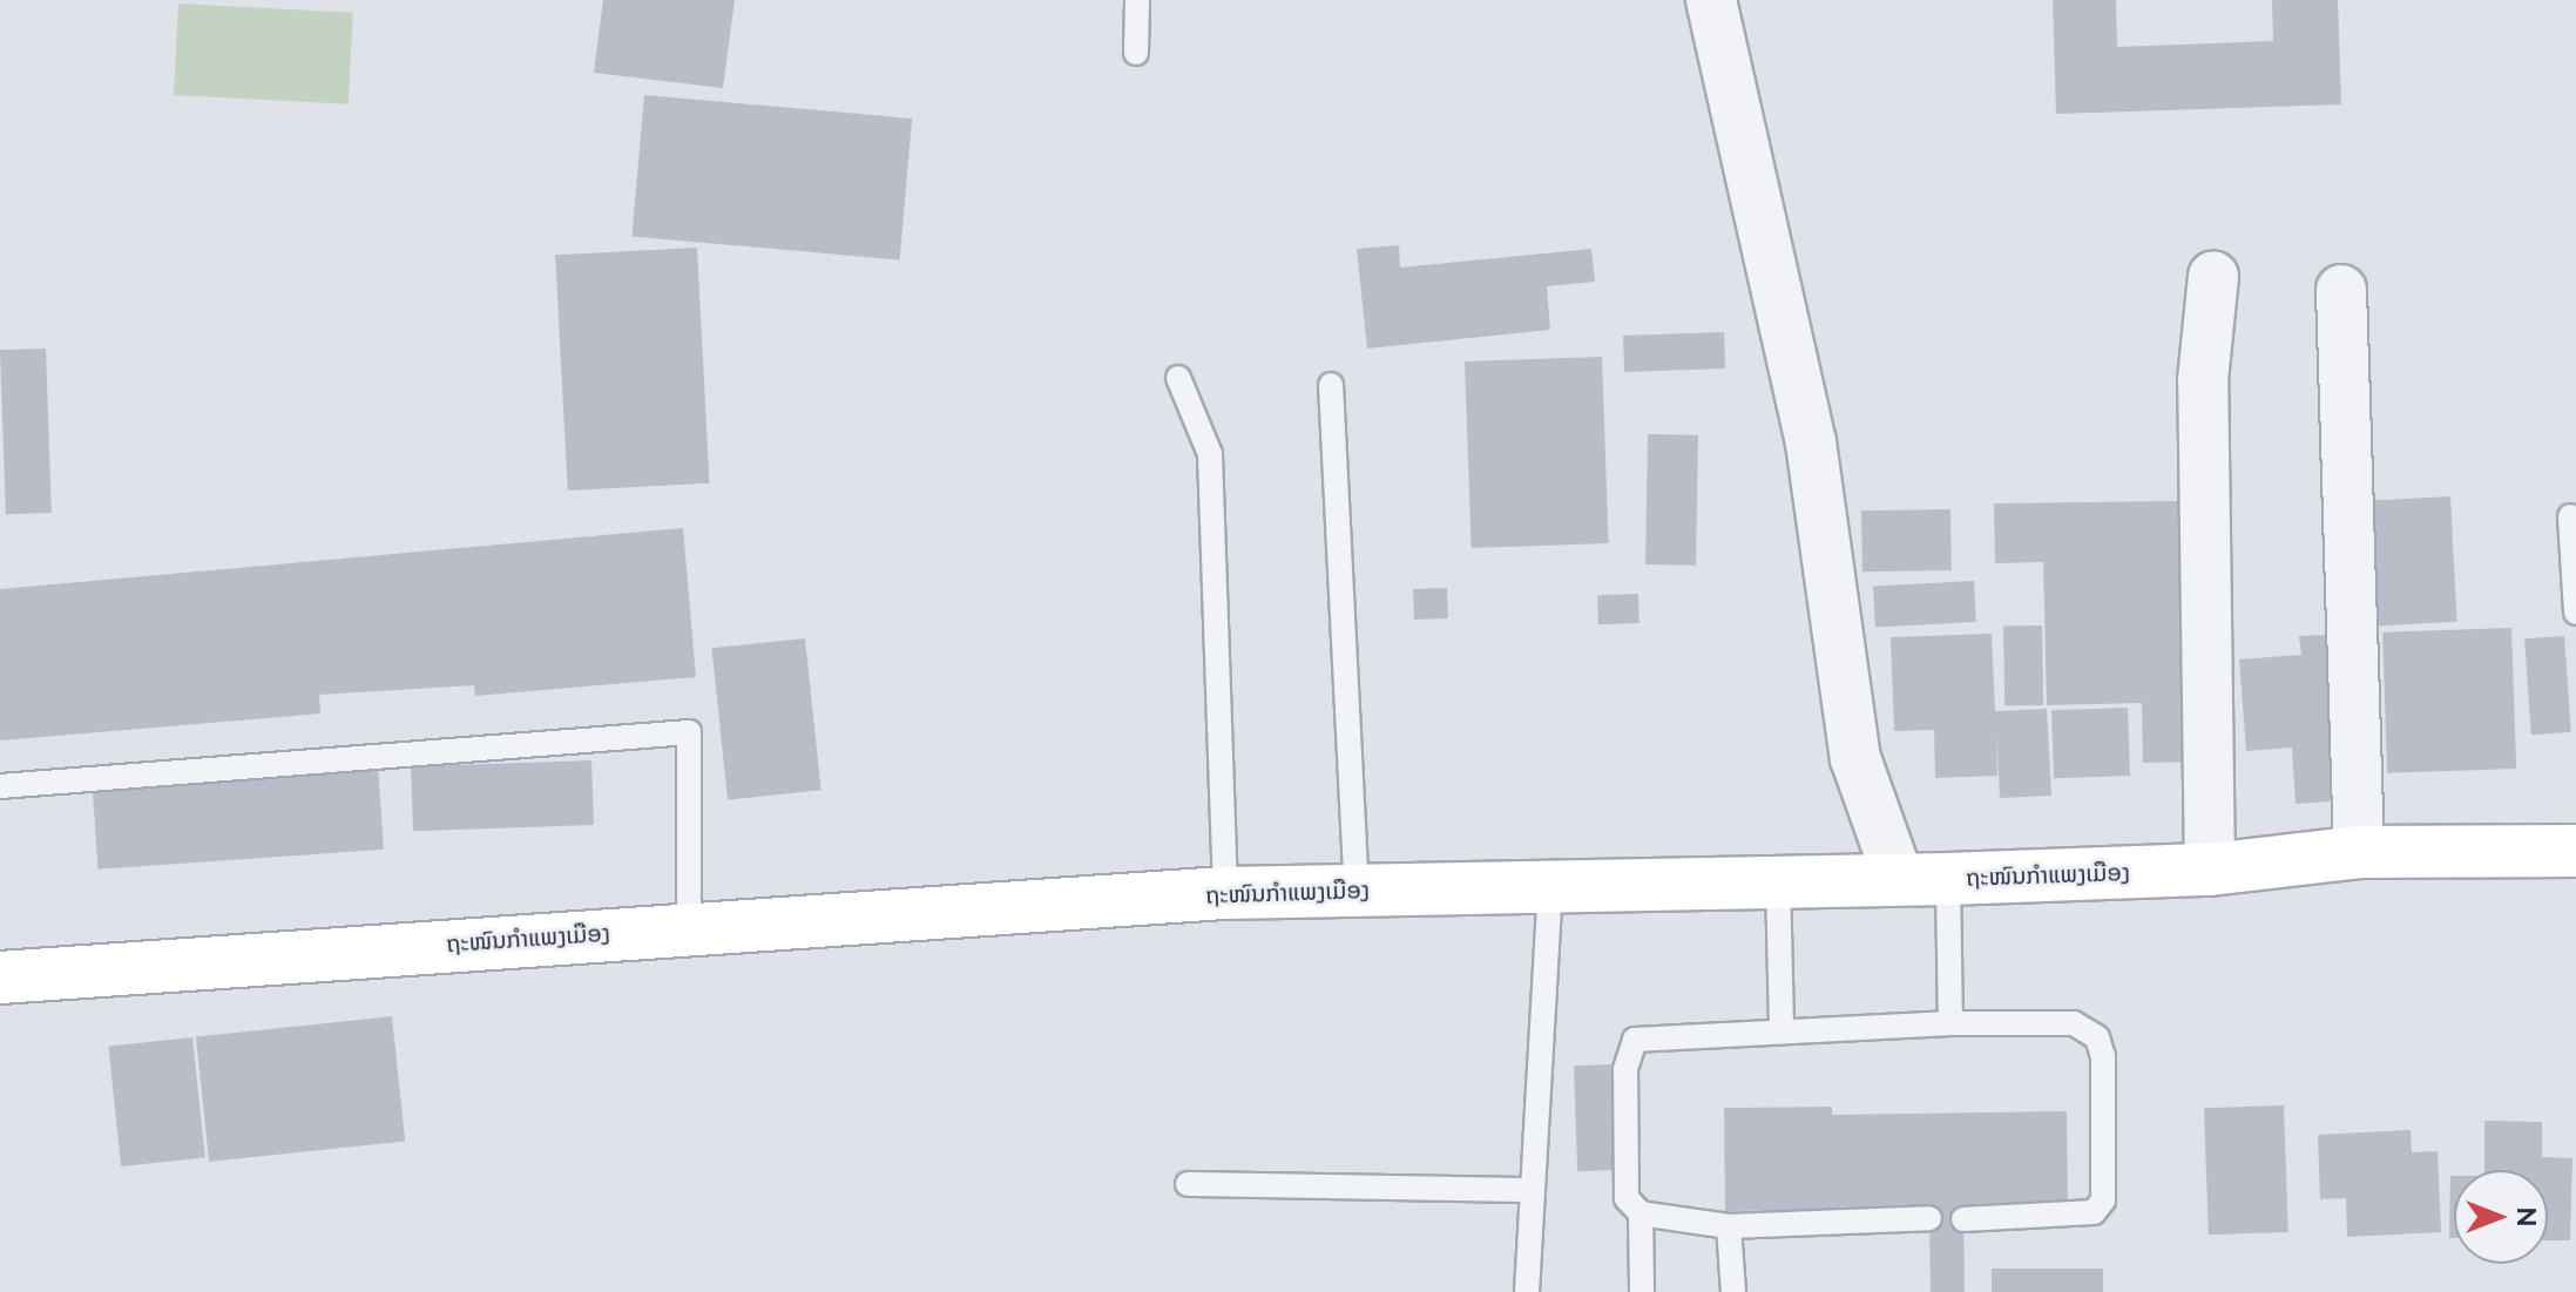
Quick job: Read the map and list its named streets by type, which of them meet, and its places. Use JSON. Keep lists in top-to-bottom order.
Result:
{
  "streets": {
    "main road": ["ຖະໜົນກຳແພງເມືອງ"]
  },
  "north": "right"
}
